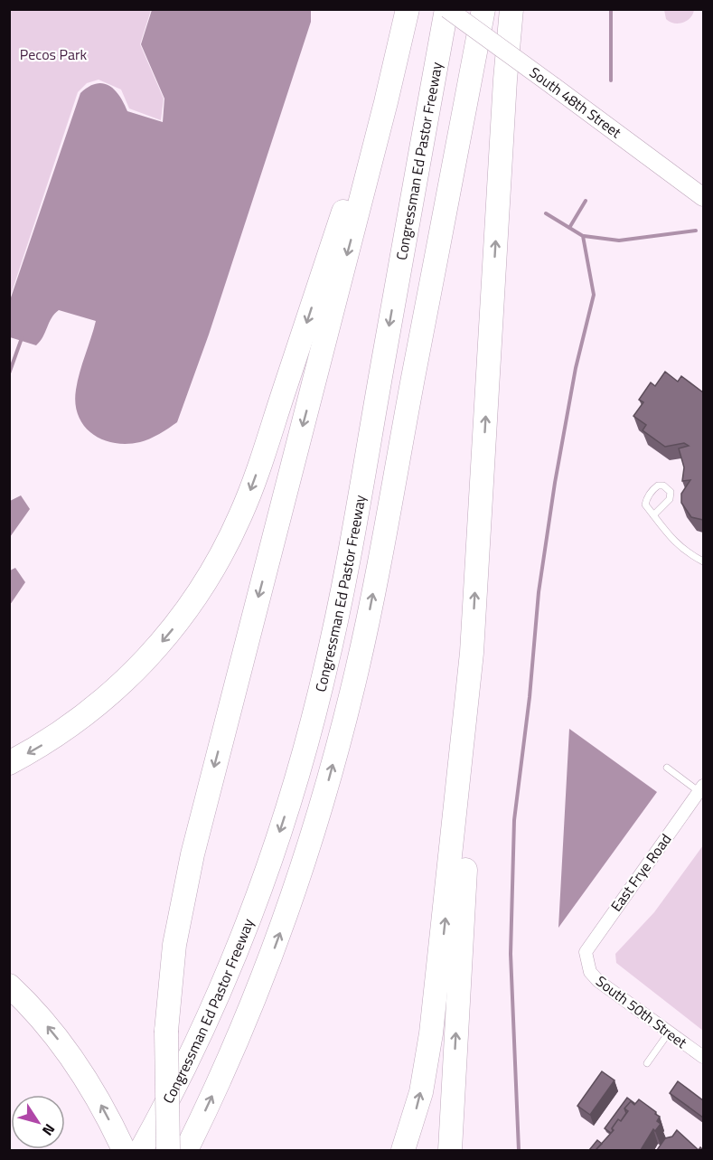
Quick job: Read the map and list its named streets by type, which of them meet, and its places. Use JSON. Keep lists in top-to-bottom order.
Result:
{
  "streets": {
    "highway": ["Congressman Ed Pastor Freeway"],
    "street": ["South 48th Street", "East Frye Road", "South 50th Street"]
  },
  "crossings": [
    ["South 48th Street", "Congressman Ed Pastor Freeway"],
    ["East Frye Road", "South 50th Street"]
  ],
  "parks": ["Pecos Park"],
  "north": "bottom right"
}
